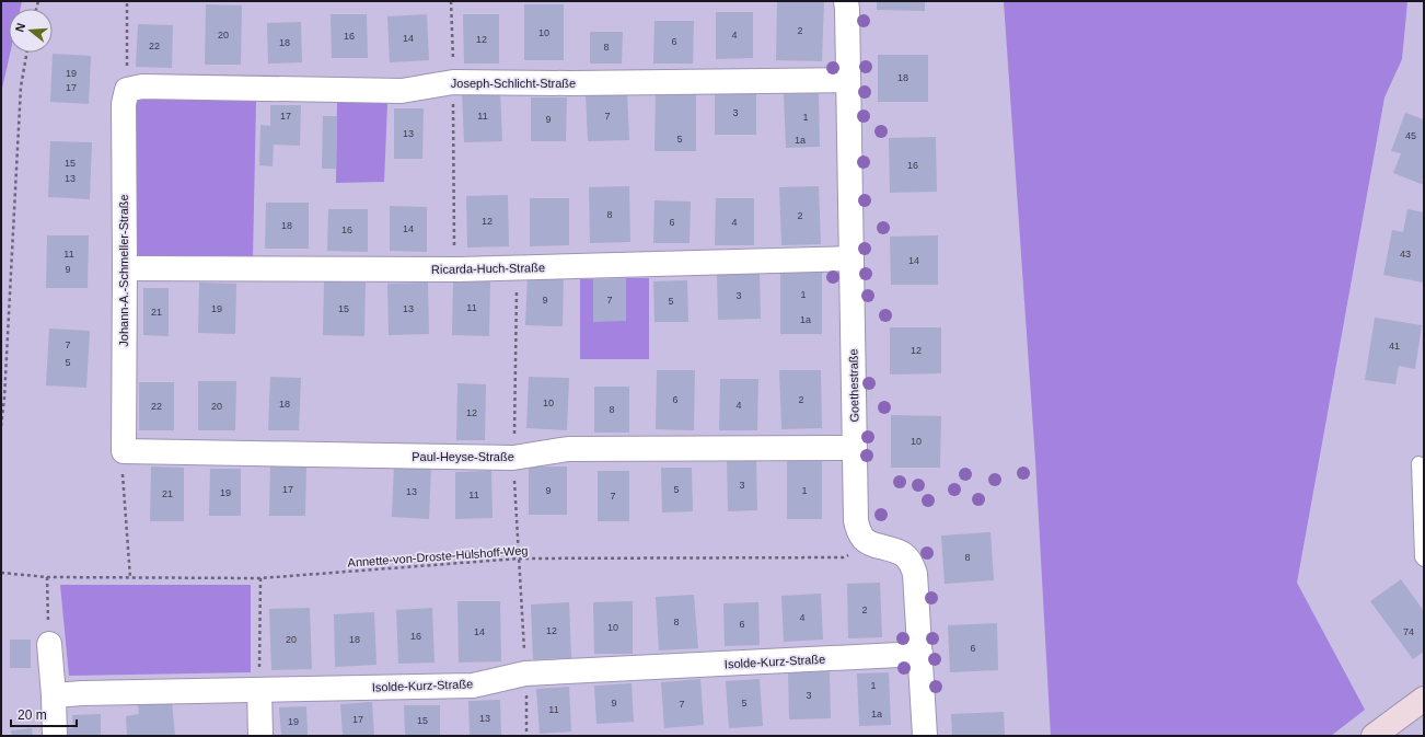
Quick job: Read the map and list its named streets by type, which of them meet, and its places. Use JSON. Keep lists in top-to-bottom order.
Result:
{
  "streets": {
    "street": [
      "Joseph-Schlicht-Straße",
      "Ricarda-Huch-Straße",
      "Johann-A.-Schmeller-Straße",
      "Goethestraße",
      "Paul-Heyse-Straße",
      "Isolde-Kurz-Straße"
    ],
    "path": ["Annette-von-Droste-Hülshoff-Weg"]
  },
  "crossings": [
    ["Joseph-Schlicht-Straße", "Johann-A.-Schmeller-Straße"],
    ["Joseph-Schlicht-Straße", "Goethestraße"],
    ["Ricarda-Huch-Straße", "Johann-A.-Schmeller-Straße"],
    ["Ricarda-Huch-Straße", "Goethestraße"],
    ["Johann-A.-Schmeller-Straße", "Paul-Heyse-Straße"],
    ["Goethestraße", "Paul-Heyse-Straße"],
    ["Goethestraße", "Annette-von-Droste-Hülshoff-Weg"]
  ],
  "house_numbers": [
    "2",
    "10",
    "20",
    "4",
    "16",
    "14",
    "12",
    "6",
    "18",
    "22",
    "8",
    "19",
    "18",
    "17",
    "3",
    "17",
    "11",
    "7",
    "1",
    "9",
    "13",
    "45",
    "5",
    "1a",
    "15",
    "16",
    "13",
    "8",
    "2",
    "12",
    "6",
    "4",
    "18",
    "14",
    "16",
    "11",
    "43",
    "14",
    "9",
    "1",
    "3",
    "9",
    "7",
    "5",
    "11",
    "19",
    "15",
    "13",
    "21",
    "1a",
    "7",
    "41",
    "12",
    "5",
    "6",
    "2",
    "10",
    "18",
    "4",
    "22",
    "20",
    "8",
    "12",
    "10",
    "3",
    "17",
    "5",
    "9",
    "1",
    "13",
    "19",
    "21",
    "11",
    "7",
    "8",
    "2",
    "4",
    "8",
    "6",
    "10",
    "12",
    "14",
    "74",
    "16",
    "20",
    "18",
    "6",
    "1",
    "3",
    "9",
    "5",
    "7",
    "11",
    "1a",
    "13",
    "17",
    "15",
    "19"
  ],
  "scale_bar": "20 m",
  "north": "left"
}
